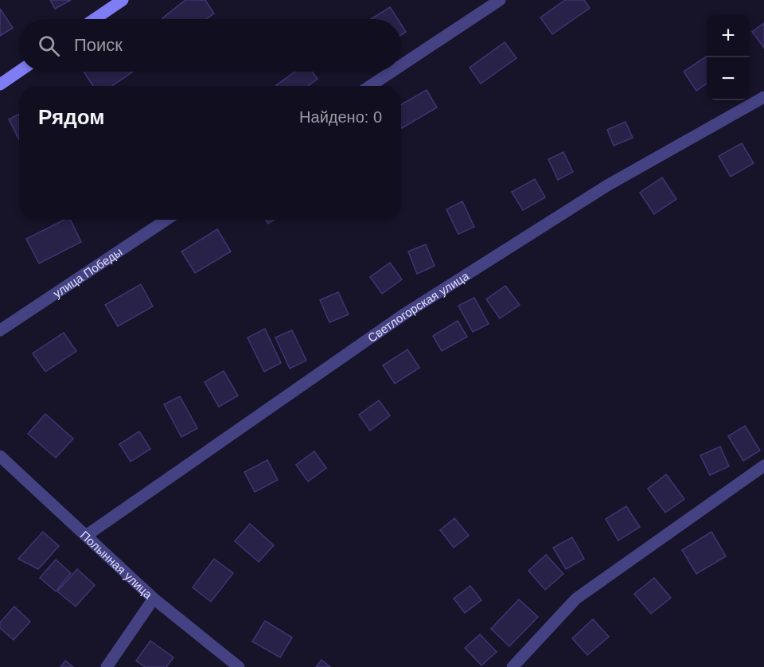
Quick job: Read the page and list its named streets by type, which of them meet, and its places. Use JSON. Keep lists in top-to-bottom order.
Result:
{
  "streets": {
    "street": ["улица Победы", "Светлогорская улица", "Полынная улица"]
  },
  "crossings": [
    ["Светлогорская улица", "Полынная улица"]
  ],
  "page": {
    "map_buttons": ["+", "−"],
    "search": "Поиск",
    "heading": ["Рядом", "Найдено: 0"]
  }
}
